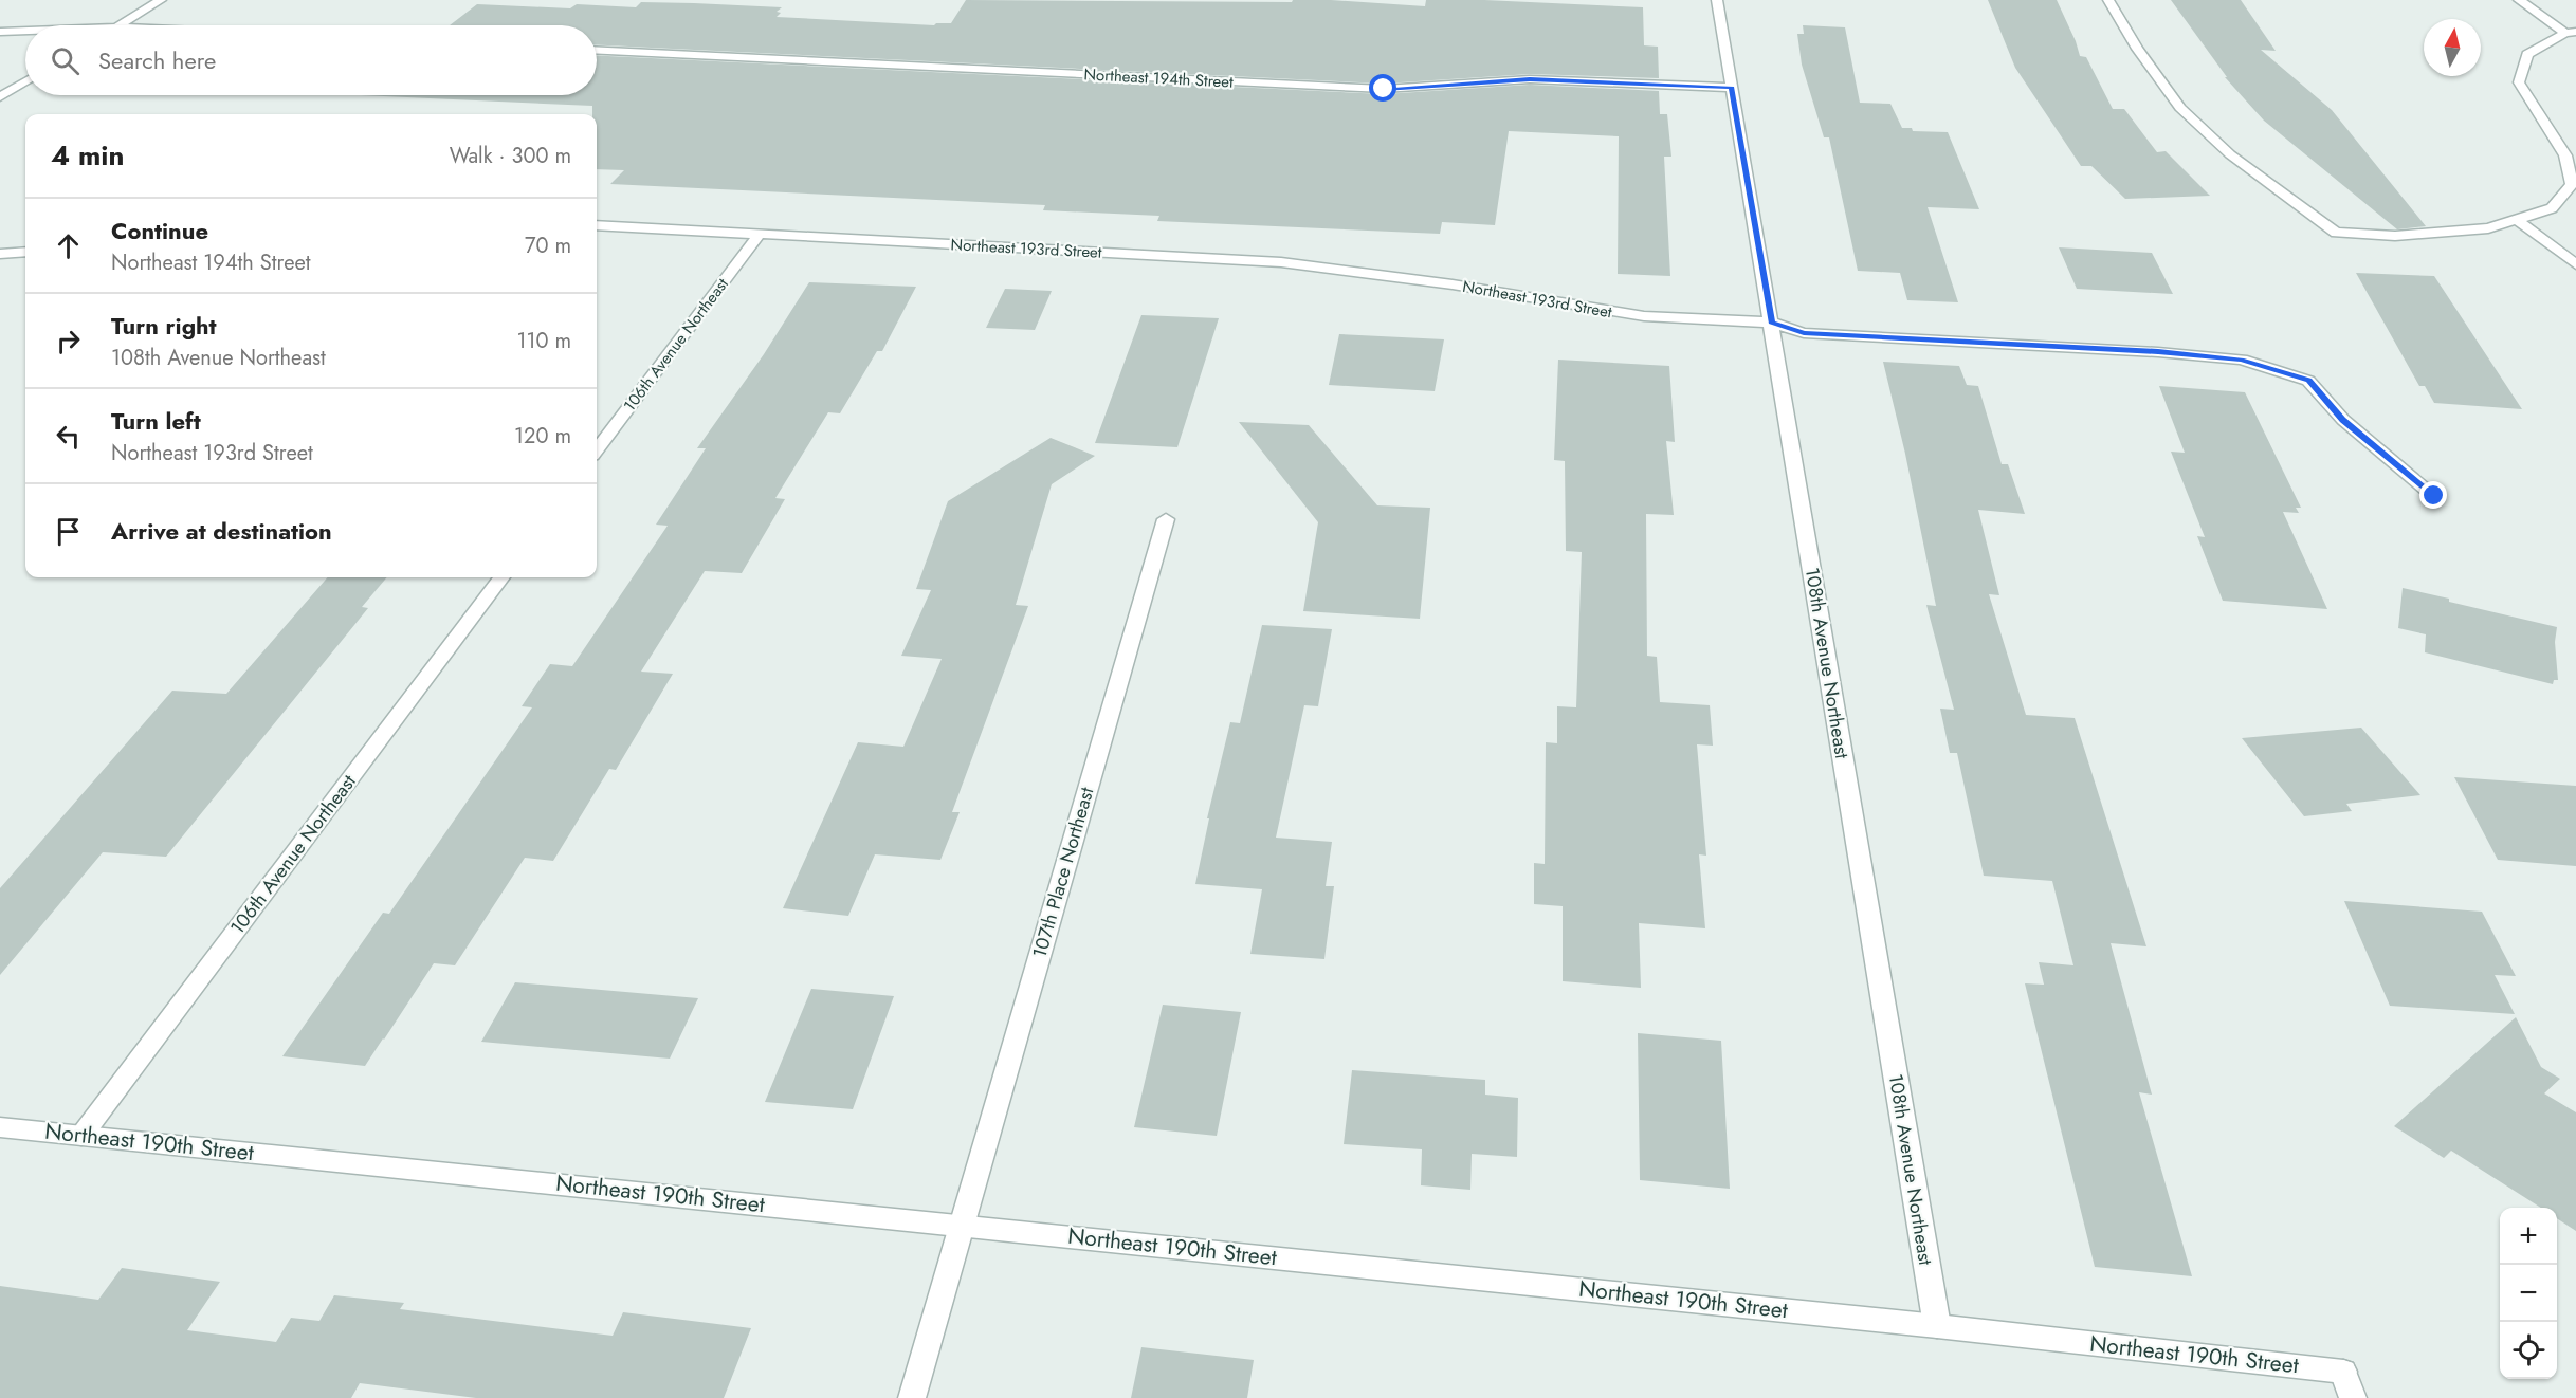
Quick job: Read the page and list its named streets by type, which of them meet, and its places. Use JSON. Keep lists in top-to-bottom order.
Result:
{
  "streets": {
    "street": [
      "Northeast 194th Street",
      "Northeast 193rd Street",
      "106th Avenue Northeast",
      "108th Avenue Northeast",
      "107th Place Northeast",
      "Northeast 190th Street"
    ]
  },
  "crossings": [
    ["Northeast 194th Street", "108th Avenue Northeast"],
    ["Northeast 193rd Street", "106th Avenue Northeast"],
    ["Northeast 193rd Street", "108th Avenue Northeast"],
    ["106th Avenue Northeast", "Northeast 190th Street"],
    ["108th Avenue Northeast", "Northeast 190th Street"],
    ["107th Place Northeast", "Northeast 190th Street"]
  ],
  "north": "top",
  "page": {
    "search": "Search here",
    "heading": ["4 min", "Walk · 300 m"],
    "list": [
      ["Continue", "Northeast 194th Street", "70 m"],
      ["Turn right", "108th Avenue Northeast", "110 m"],
      ["Turn left", "Northeast 193rd Street", "120 m"],
      "Arrive at destination"
    ],
    "map_buttons": ["+", "−"]
  }
}
